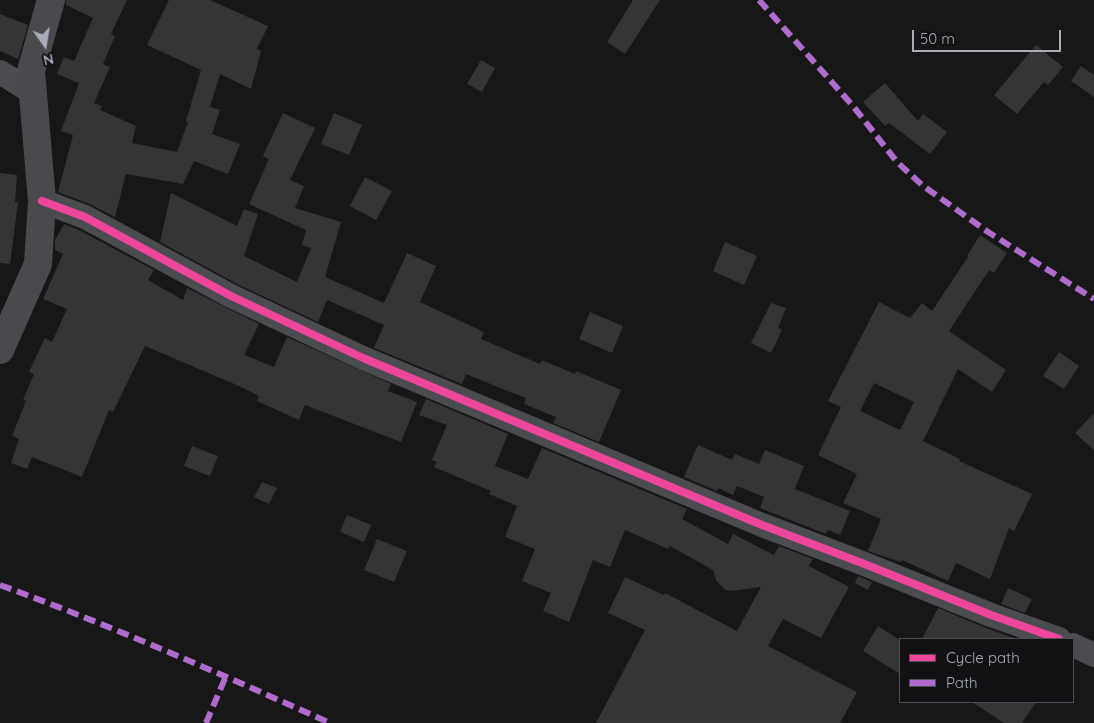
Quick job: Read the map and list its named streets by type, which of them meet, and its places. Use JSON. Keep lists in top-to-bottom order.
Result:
{
  "legend": ["Cycle path", "Path"],
  "scale_bar": "50 m",
  "north": "bottom"
}
